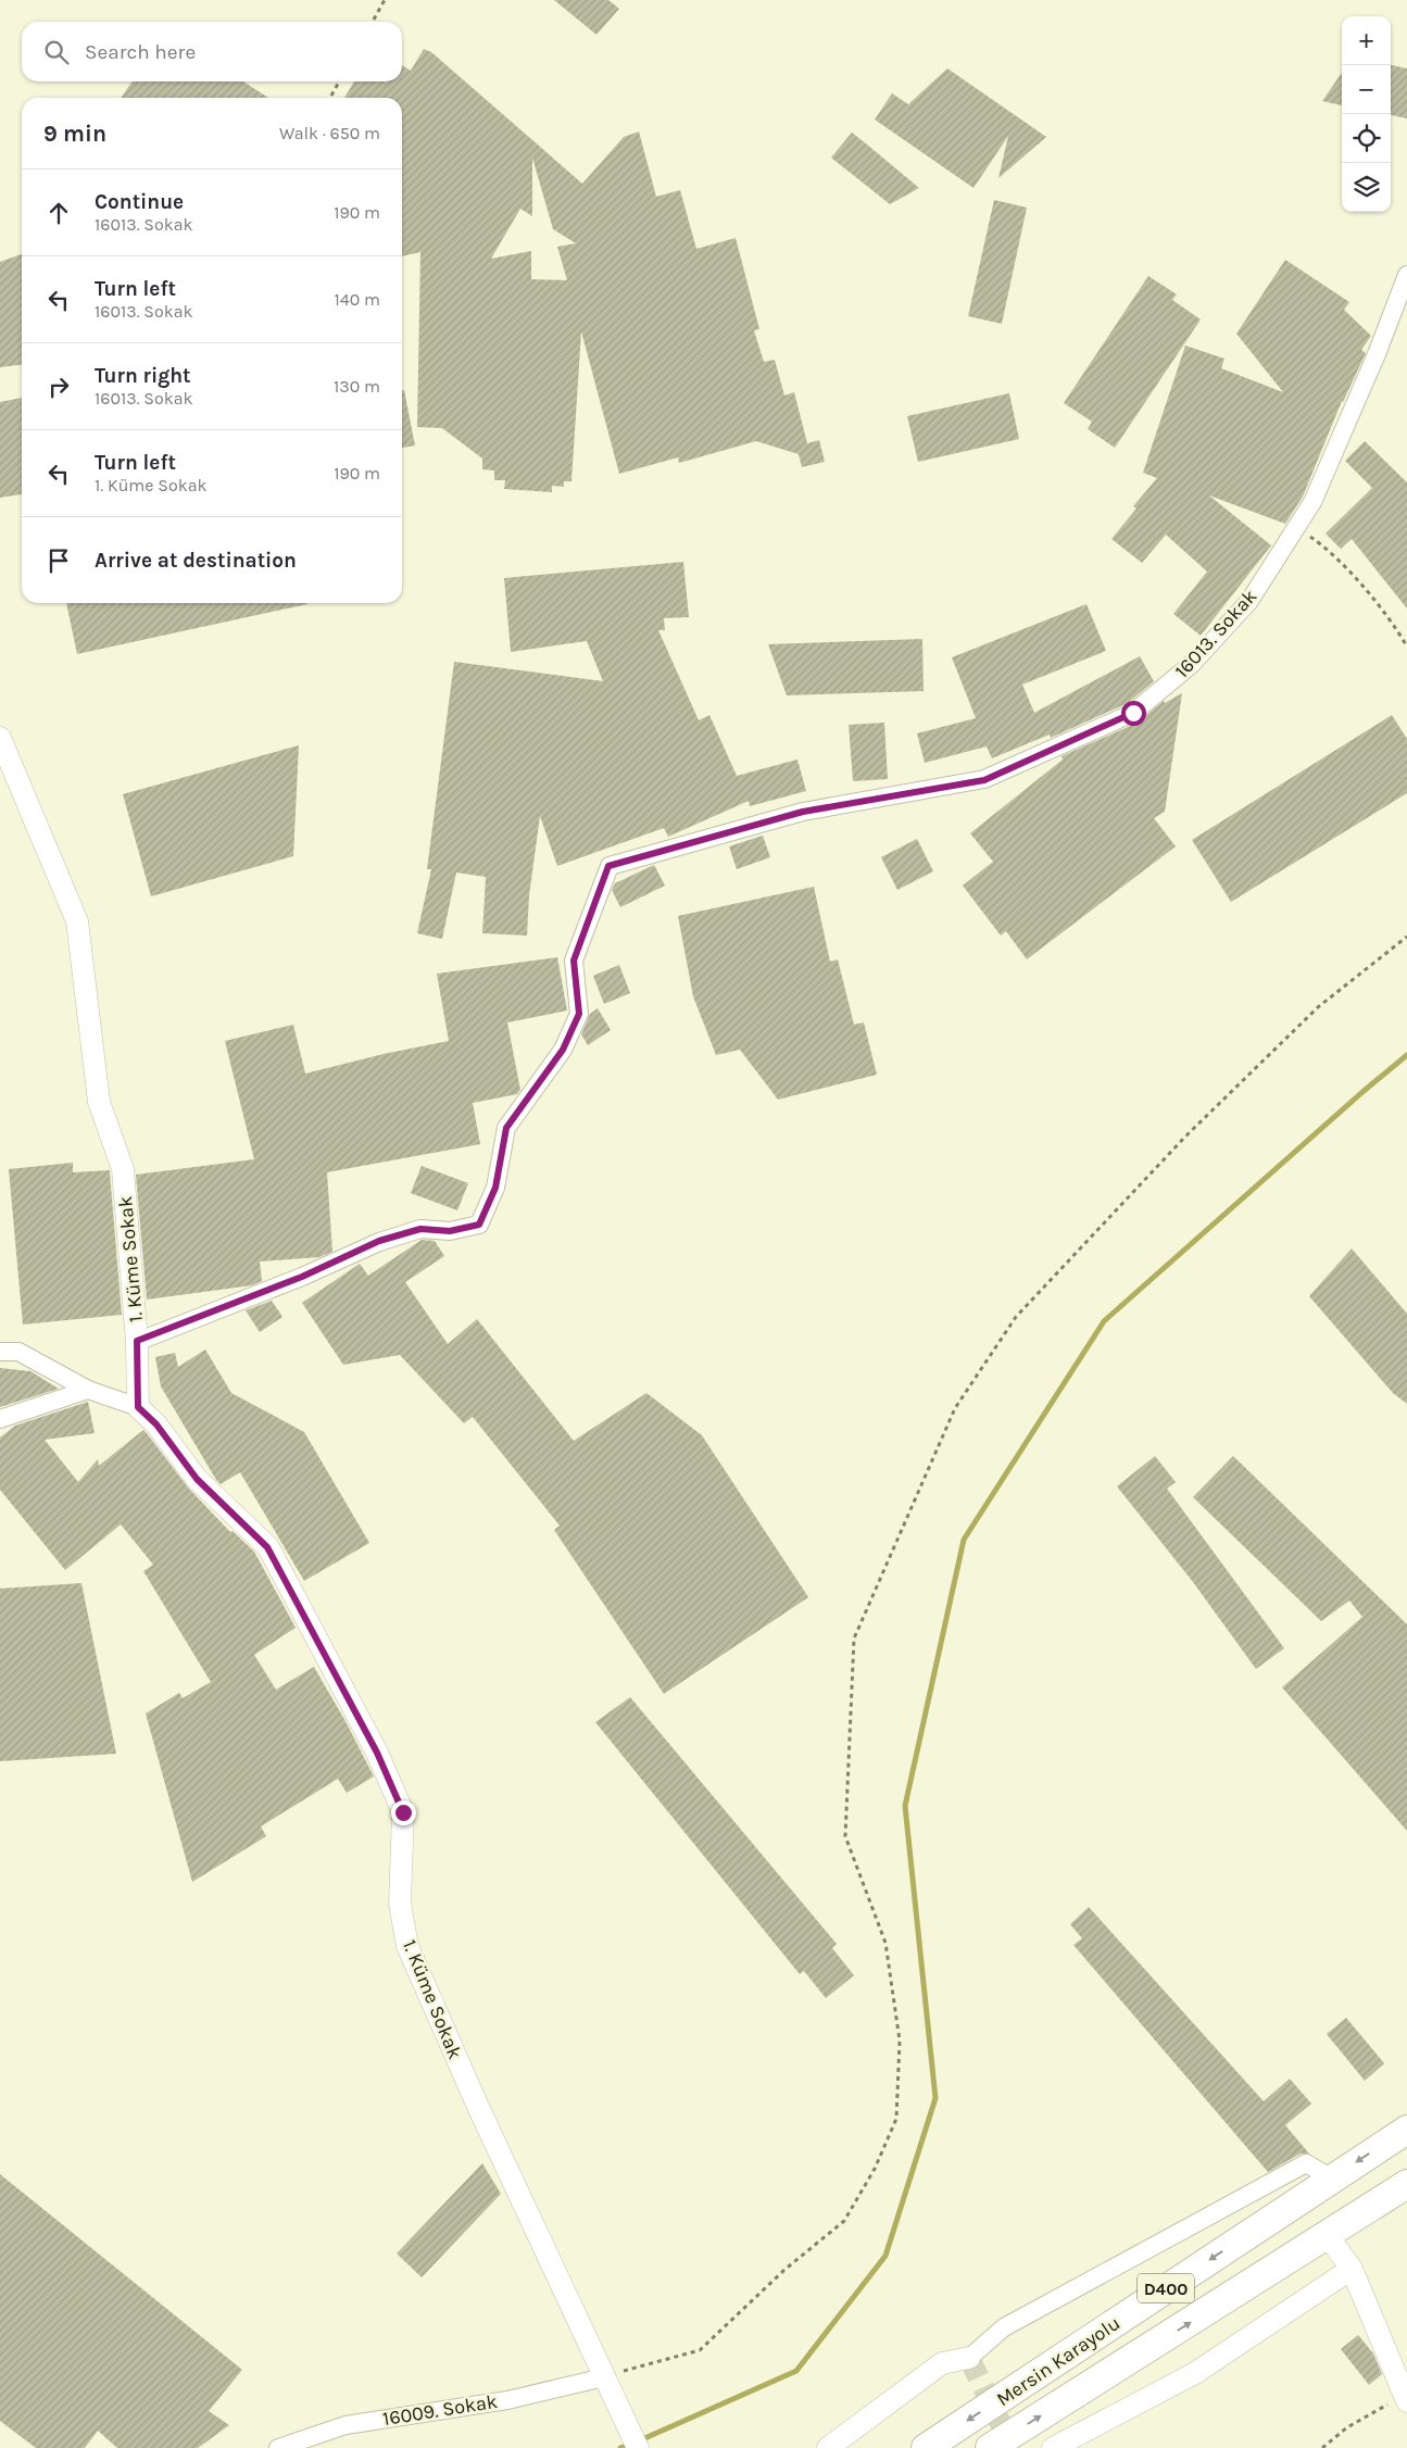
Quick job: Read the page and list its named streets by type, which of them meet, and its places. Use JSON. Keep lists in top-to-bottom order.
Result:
{
  "streets": {
    "highway": ["D400", "Mersin Karayolu"],
    "street": ["16013. Sokak", "1. Küme Sokak", "16009. Sokak"]
  },
  "crossings": [
    ["16013. Sokak", "1. Küme Sokak"],
    ["1. Küme Sokak", "16009. Sokak"]
  ],
  "page": {
    "map_buttons": ["+", "−"],
    "search": "Search here",
    "heading": ["9 min", "Walk · 650 m"],
    "list": [
      ["Continue", "16013. Sokak", "190 m"],
      ["Turn left", "16013. Sokak", "140 m"],
      ["Turn right", "16013. Sokak", "130 m"],
      ["Turn left", "1. Küme Sokak", "190 m"],
      "Arrive at destination"
    ]
  }
}
